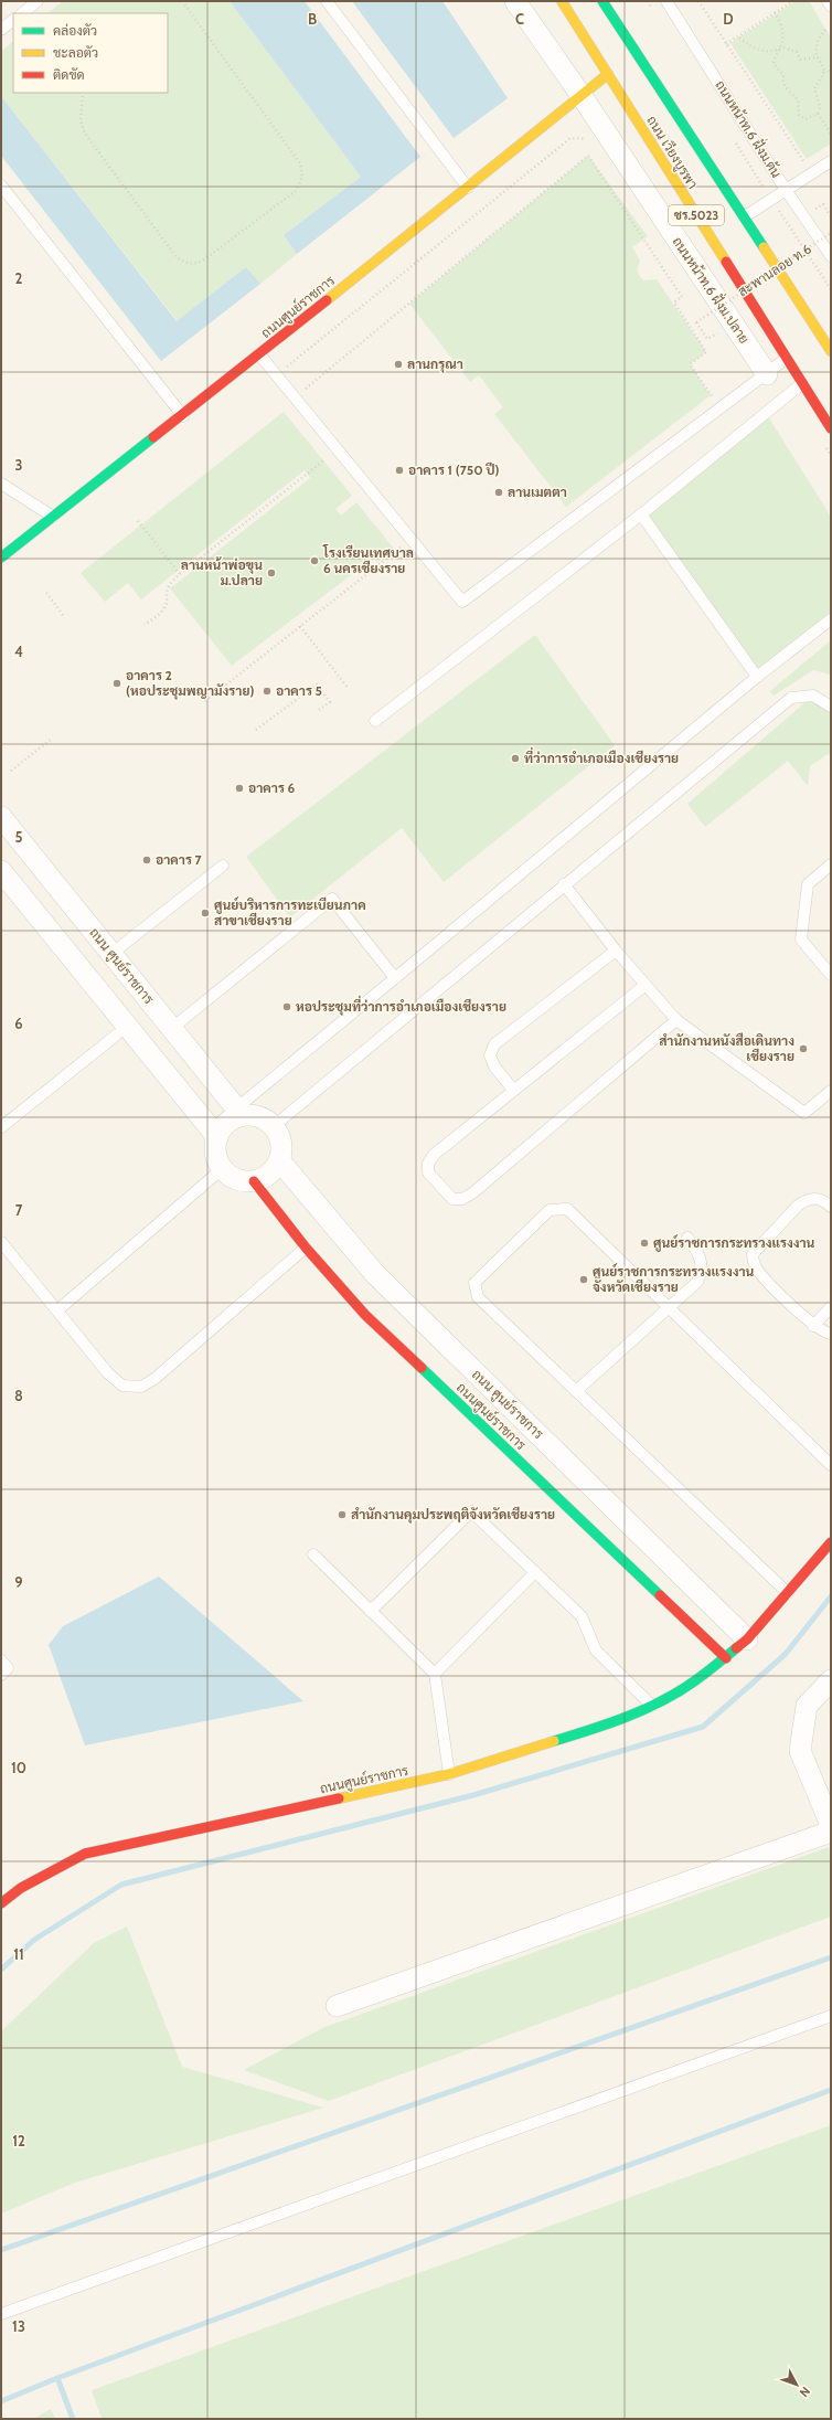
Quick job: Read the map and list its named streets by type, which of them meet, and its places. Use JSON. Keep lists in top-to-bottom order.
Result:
{
  "streets": {
    "street": [
      "ถนน เวียงบูรพา",
      "ชร.5023",
      "ถนนหน้าท.6 ฝั่งม.ปลาย",
      "ถนนศูนย์ราชการ",
      "ถนน ศูนย์ราชการ"
    ],
    "lane": ["ถนนหน้าท.6 ฝั่งม.ต้น"],
    "path": ["สะพานลอย ท.6"]
  },
  "crossings": [
    ["ถนน เวียงบูรพา", "ถนนศูนย์ราชการ"],
    ["ถนนหน้าท.6 ฝั่งม.ปลาย", "ถนนศูนย์ราชการ"],
    ["ถนนศูนย์ราชการ", "ถนน ศูนย์ราชการ"]
  ],
  "places": [
    "ลานกรุณา",
    "อาคาร 1 (750 ปี)",
    "ลานเมตตา",
    "โรงเรียนเทศบาล 6 นครเชียงราย",
    "ลานหน้าพ่อขุน ม.ปลาย",
    "อาคาร 2 (หอประชุมพญามังราย)",
    "อาคาร 5",
    "ที่ว่าการอำเภอเมืองเชียงราย",
    "อาคาร 6",
    "อาคาร 7",
    "ศูนย์บริหารการทะเบียนภาค สาขาเชียงราย",
    "หอประชุมที่ว่าการอำเภอเมืองเชียงราย",
    "สำนักงานหนังสือเดินทาง เชียงราย",
    "ศูนย์ราชการกระทรวงแรงงาน",
    "ศูนย์ราชการกระทรวงแรงงาน จังหวัดเชียงราย",
    "สำนักงานคุมประพฤติจังหวัดเชียงราย"
  ],
  "legend": ["คล่องตัว", "ชะลอตัว", "ติดขัด"],
  "north": "bottom right",
  "grid": {
    "columns": ["B", "C", "D"],
    "rows": [
      "2",
      "3",
      "4",
      "5",
      "6",
      "7",
      "8",
      "9",
      "10",
      "11",
      "12",
      "13"
    ]
  }
}
